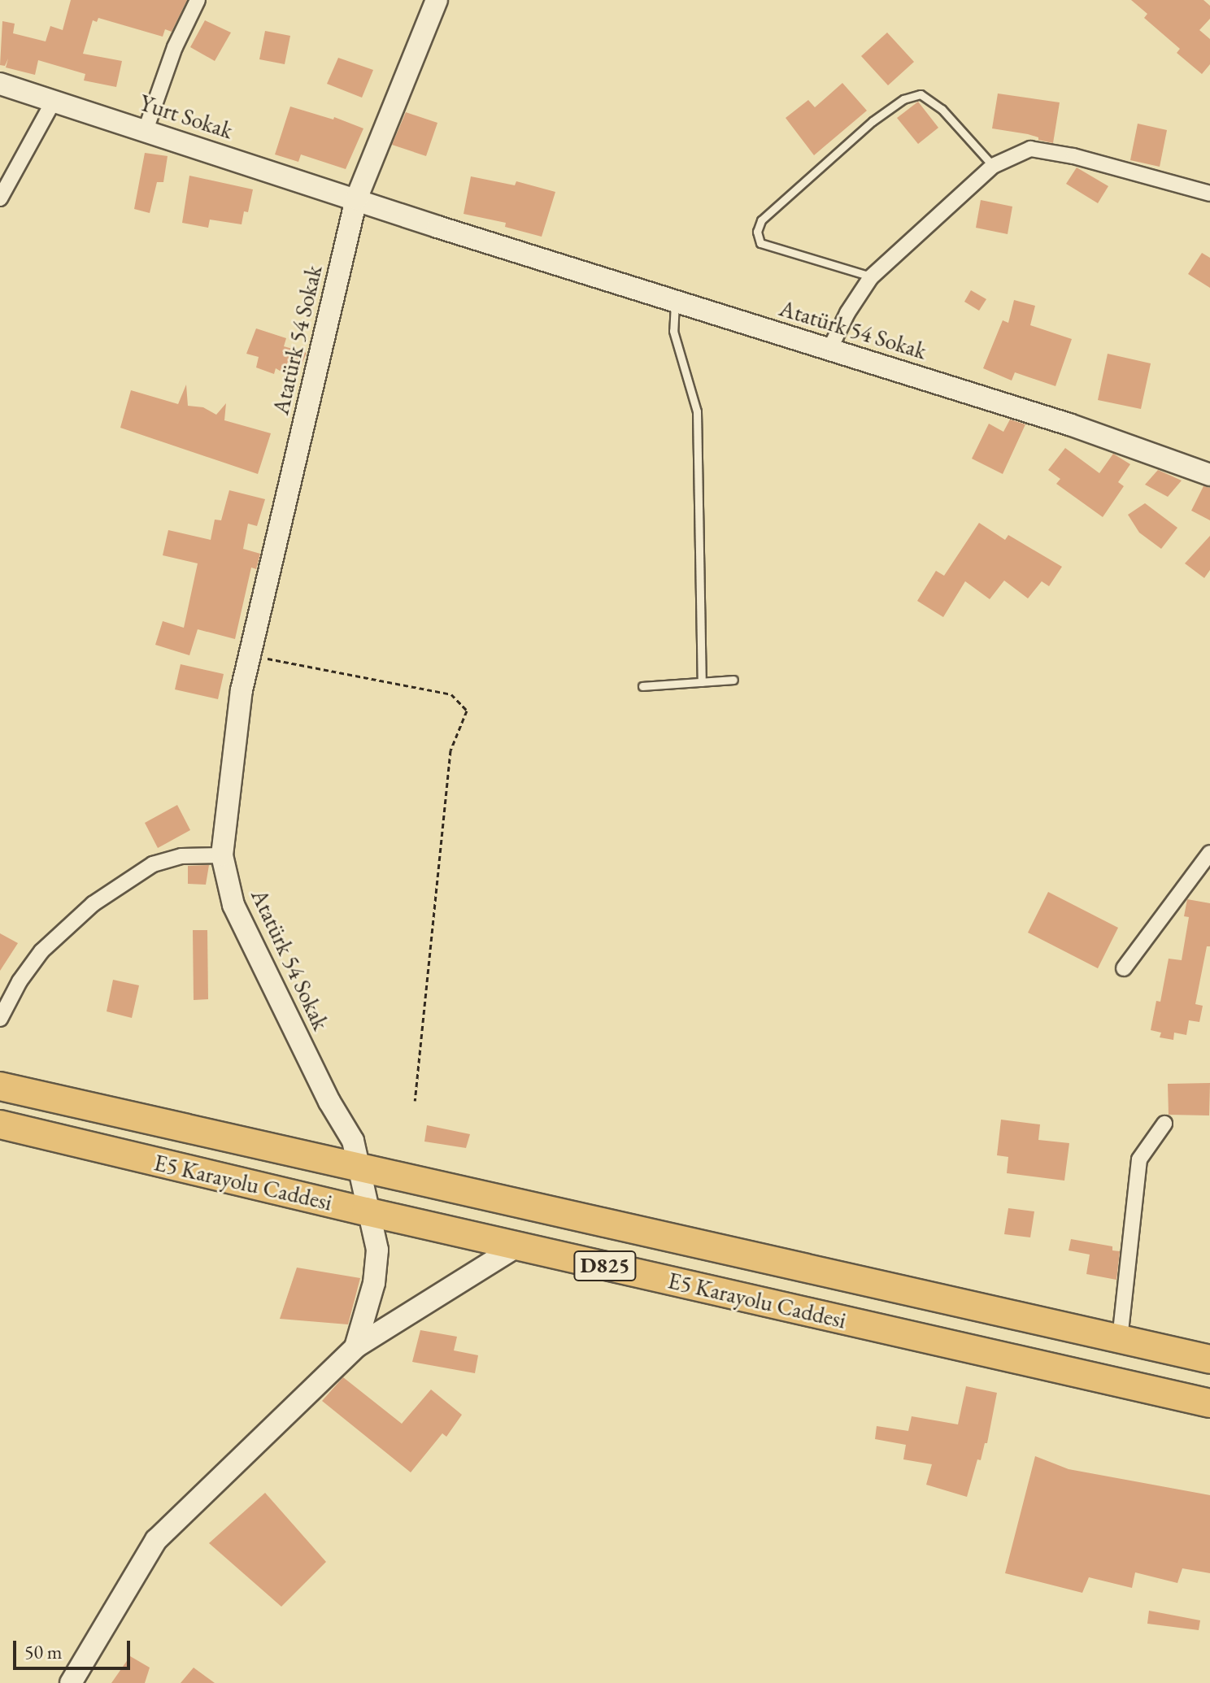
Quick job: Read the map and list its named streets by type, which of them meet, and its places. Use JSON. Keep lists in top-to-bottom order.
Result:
{
  "streets": {
    "highway": ["E5 Karayolu Caddesi", "D825"],
    "street": ["Yurt Sokak", "Atatürk 54 Sokak"]
  },
  "crossings": [
    ["Yurt Sokak", "Atatürk 54 Sokak"],
    ["Atatürk 54 Sokak", "E5 Karayolu Caddesi"]
  ],
  "scale_bar": "50 m"
}
